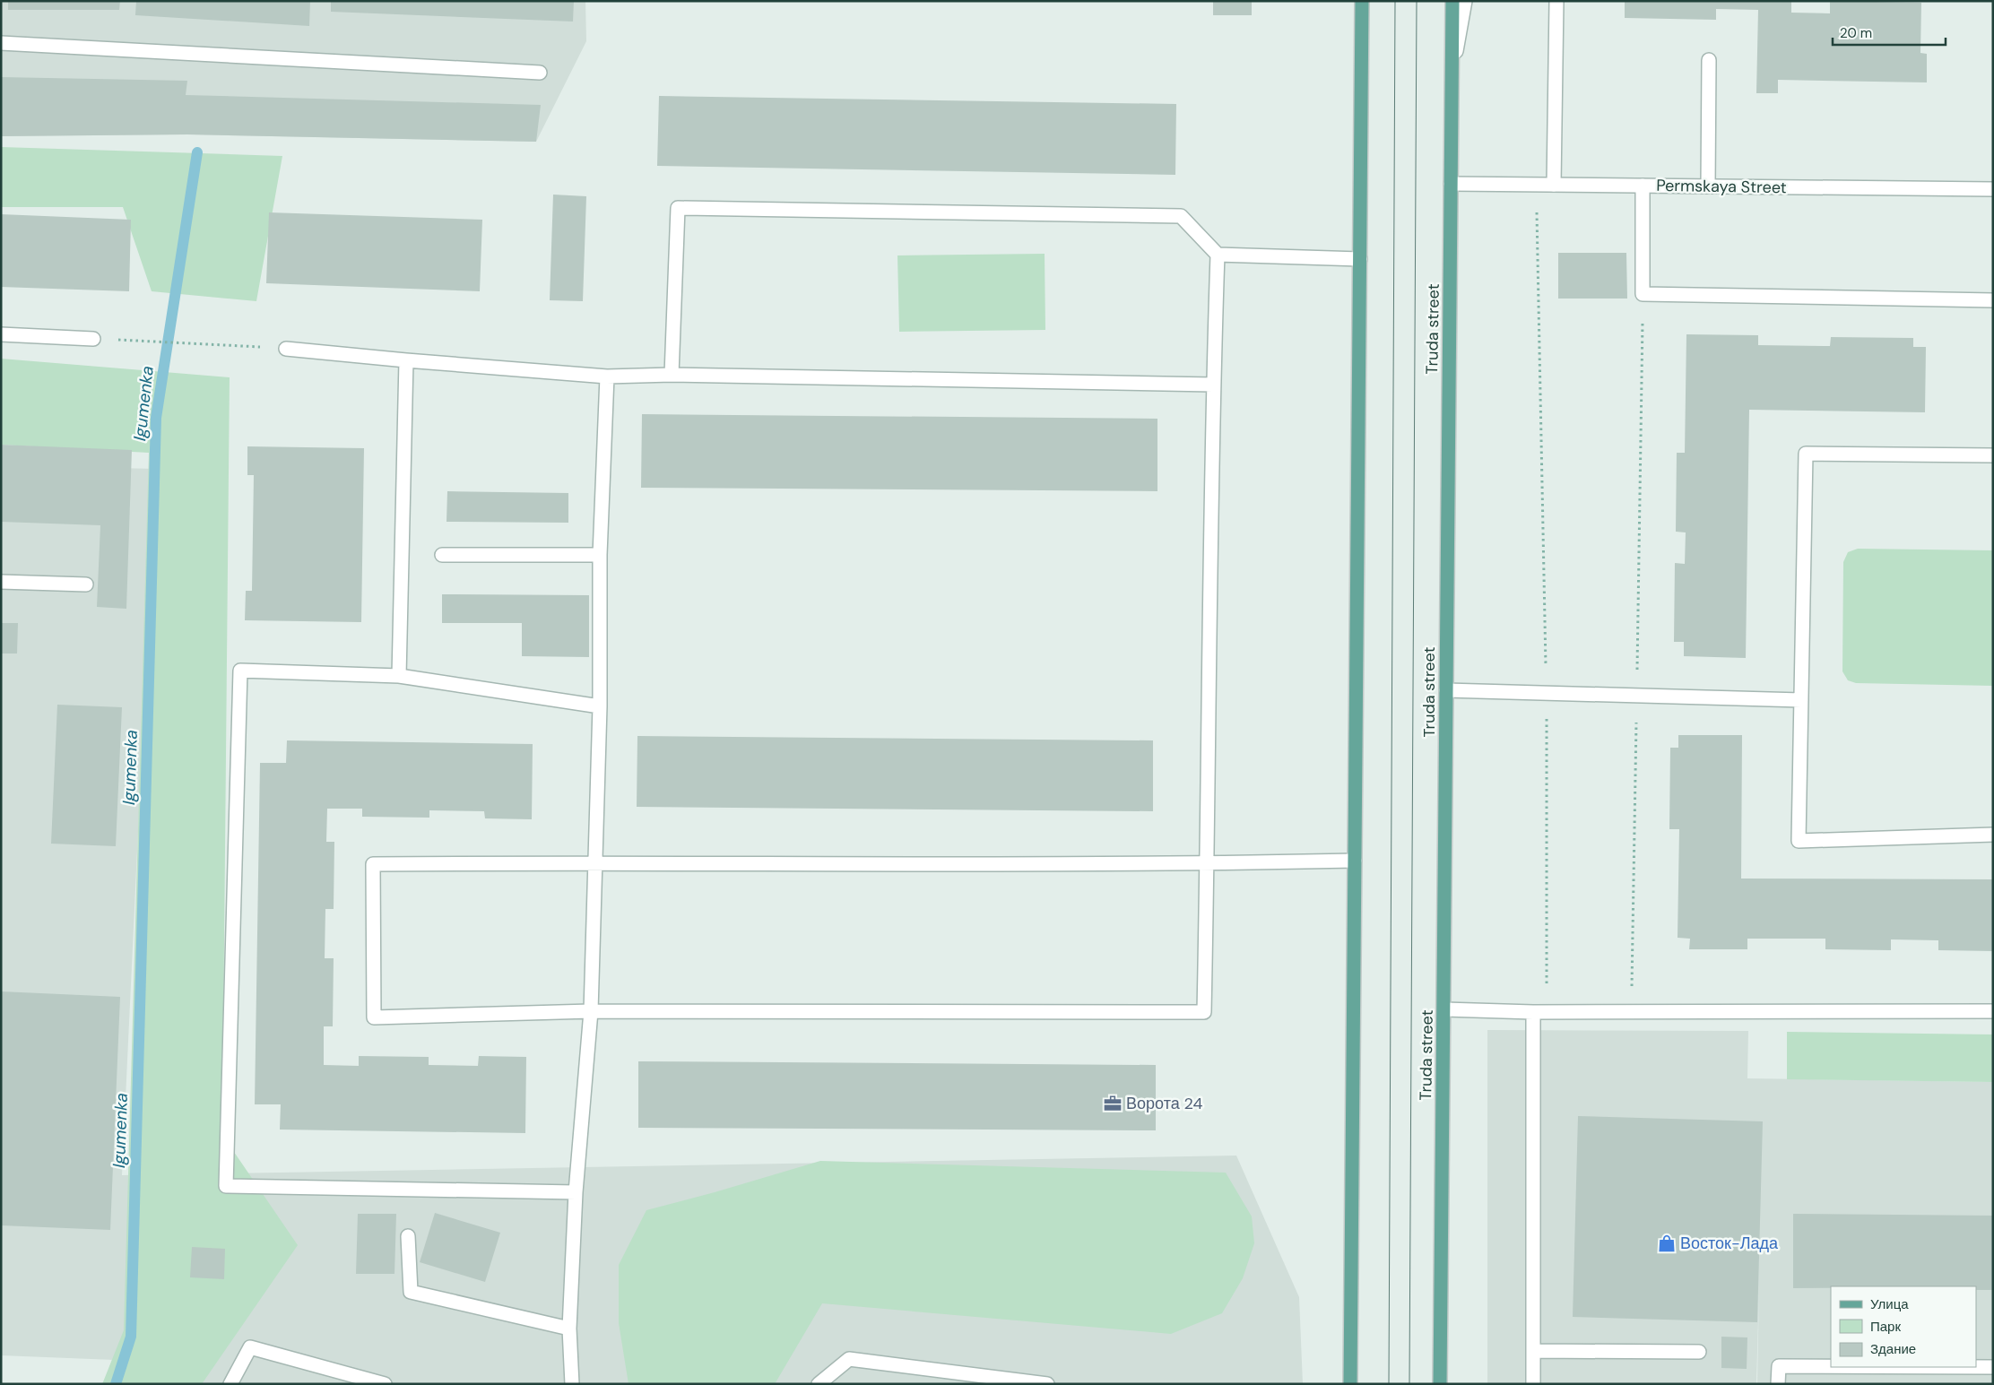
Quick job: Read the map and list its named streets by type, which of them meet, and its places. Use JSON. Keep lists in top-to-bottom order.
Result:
{
  "streets": {
    "main road": ["Truda street"],
    "street": ["Permskaya Street"]
  },
  "crossings": [
    ["Permskaya Street", "Truda street"]
  ],
  "water": ["Igumenka"],
  "places": {
    "office": ["Ворота 24"],
    "shop": ["Восток-Лада"]
  },
  "legend": ["Улица", "Парк", "Здание"],
  "scale_bar": "20 m"
}
